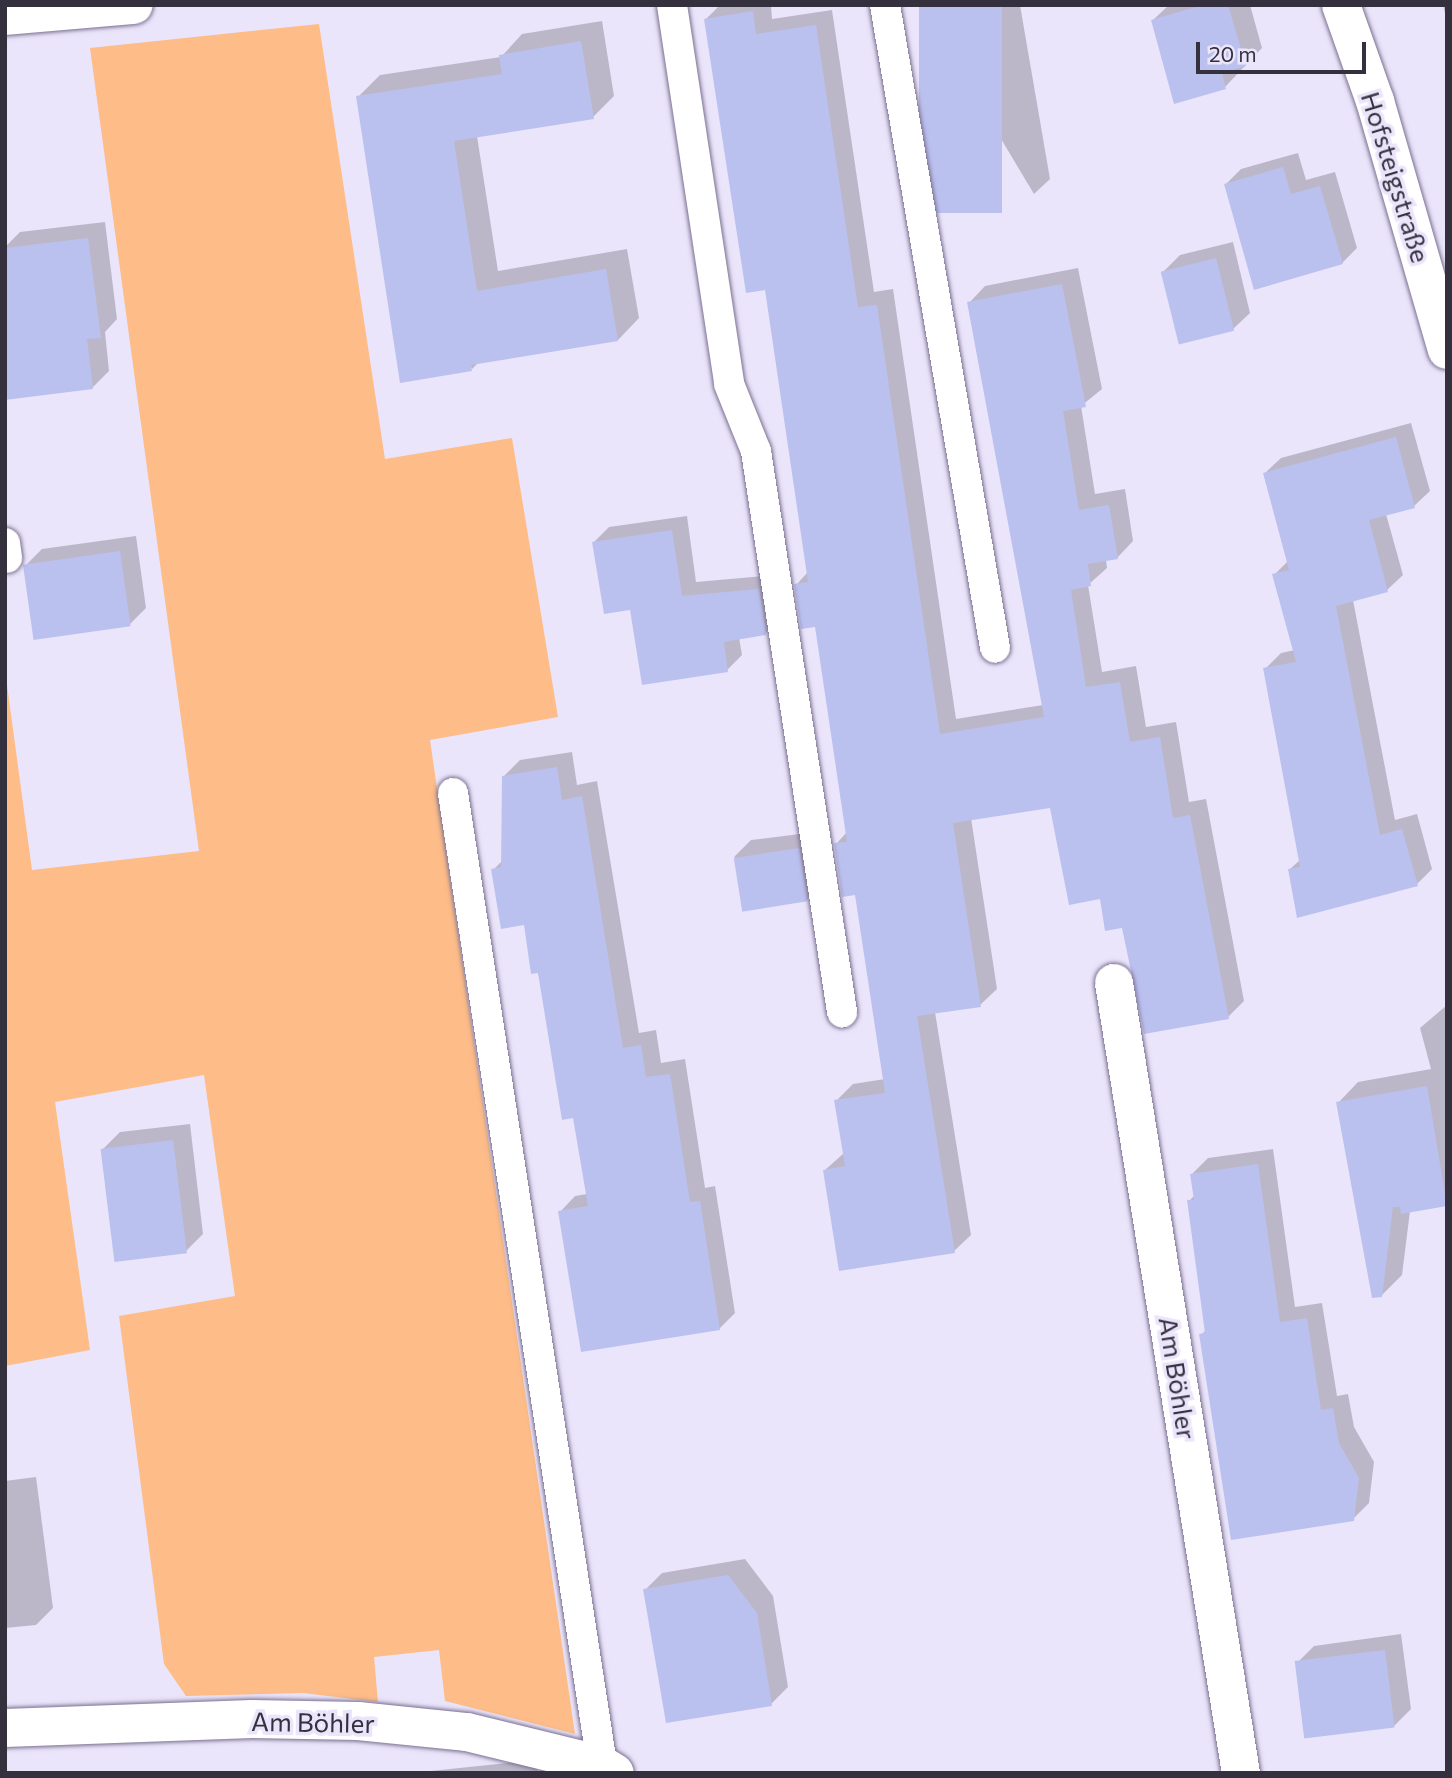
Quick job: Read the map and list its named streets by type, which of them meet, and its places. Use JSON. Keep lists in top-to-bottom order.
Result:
{
  "streets": {
    "street": ["Hofsteigstraße", "Am Böhler"]
  },
  "scale_bar": "20 m"
}
